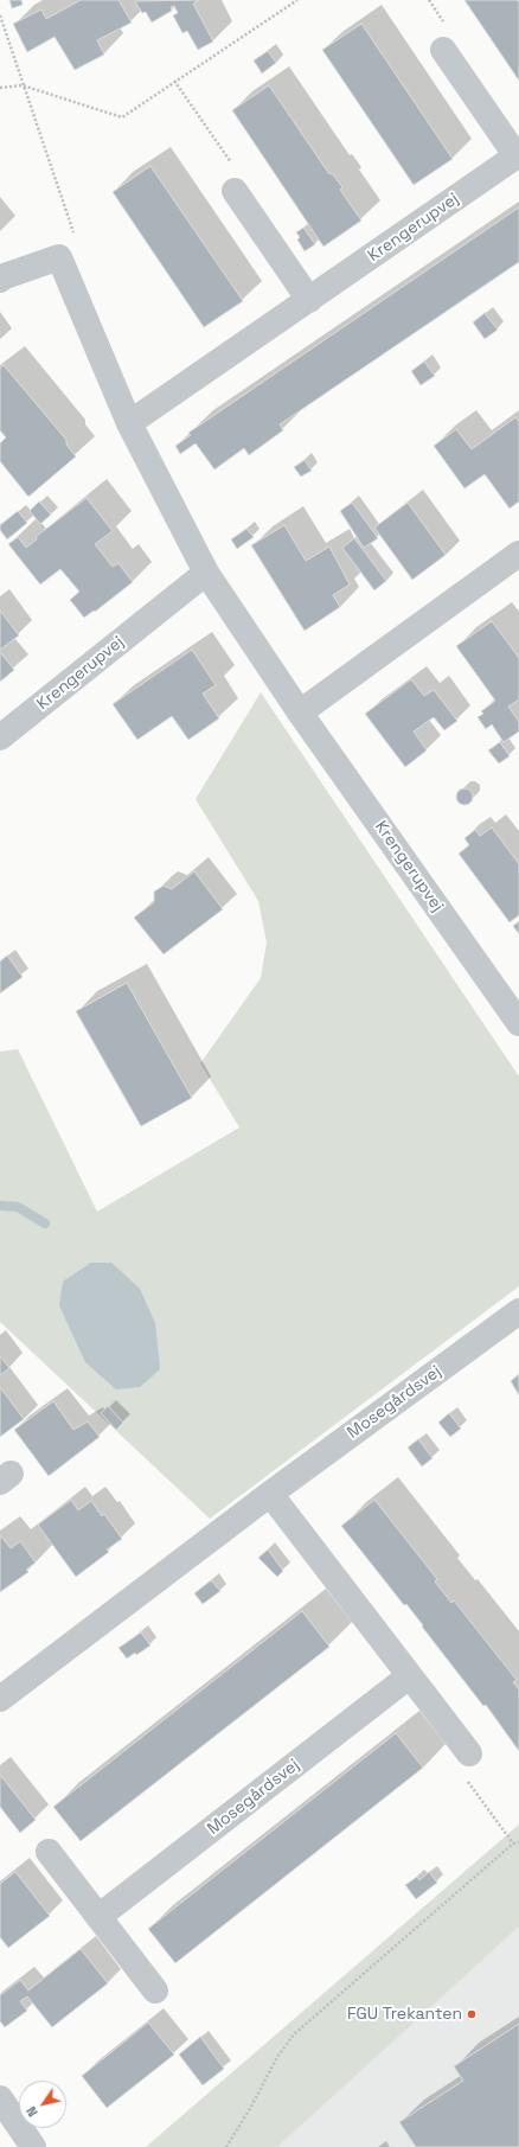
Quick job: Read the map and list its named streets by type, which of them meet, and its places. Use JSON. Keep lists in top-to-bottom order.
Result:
{
  "streets": {
    "street": ["Krengerupvej", "Mosegårdsvej"]
  },
  "places": ["FGU Trekanten"],
  "north": "bottom left"
}
